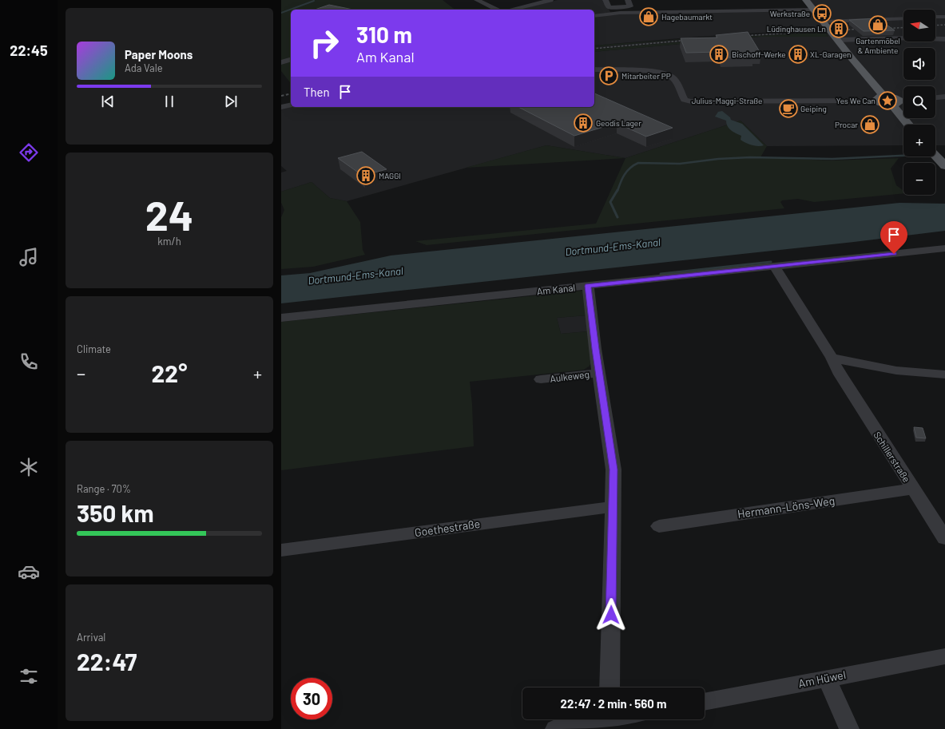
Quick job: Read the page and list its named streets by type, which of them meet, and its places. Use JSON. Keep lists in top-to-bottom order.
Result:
{
  "streets": {
    "street": [
      "Julius-Maggi-Straße",
      "Am Kanal",
      "Aulkeweg",
      "Schillerstraße",
      "Hermann-Löns-Weg",
      "Goethestraße",
      "Am Hüwel"
    ]
  },
  "crossings": [
    ["Schillerstraße", "Hermann-Löns-Weg"]
  ],
  "water": ["Dortmund-Ems-Kanal"],
  "places": {
    "bus stop": ["Werkstraße"],
    "shop": ["Hagebaumarkt", "Gartenmöbel & Ambiente", "Procar"],
    "building": [
      "Lüdinghausen Ln",
      "Bischoff-Werke",
      "XL-Garagen",
      "Geodis Lager",
      "MAGGI"
    ],
    "parking": ["Mitarbeiter PP"],
    "place": ["Yes We Can"],
    "cafe": ["Geiping"]
  },
  "north": "left",
  "page": {
    "tabs": "22:45",
    "map_buttons": ["+", "−"],
    "turn": ["310 m", "Am Kanal"],
    "song": ["Paper Moons", "Ada Vale"],
    "then": "Then",
    "tile": [
      ["24", "km/h"],
      "Climate",
      ["Range · 70%", "350 km"],
      ["Arrival", "22:47"]
    ],
    "heat": ["−", "22°", "+"],
    "limit": "30",
    "trip": "22:47 · 2 min · 560 m"
  }
}
